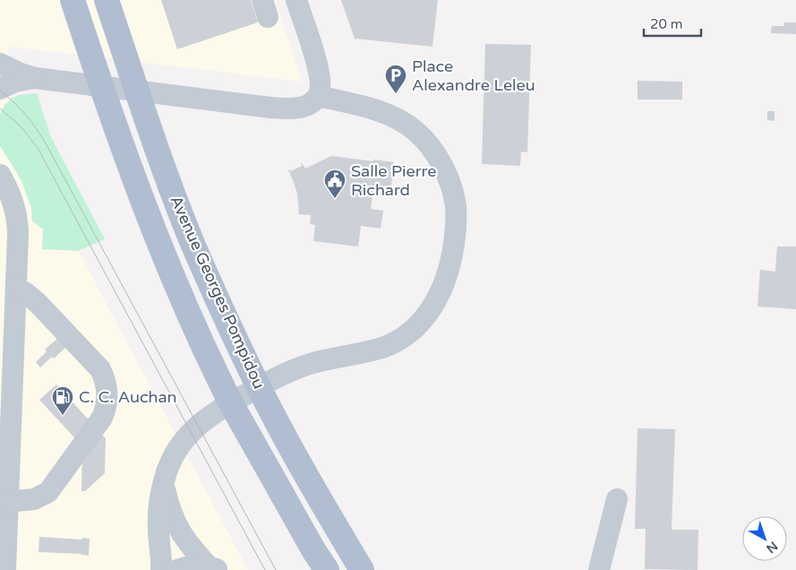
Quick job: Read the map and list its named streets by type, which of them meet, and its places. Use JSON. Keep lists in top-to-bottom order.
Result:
{
  "streets": {
    "main road": ["Avenue Georges Pompidou"]
  },
  "places": {
    "parking": ["Place Alexandre Leleu"],
    "public building": ["Salle Pierre Richard"],
    "fuel station": ["C. C. Auchan"]
  },
  "scale_bar": "20 m",
  "north": "bottom right"
}
